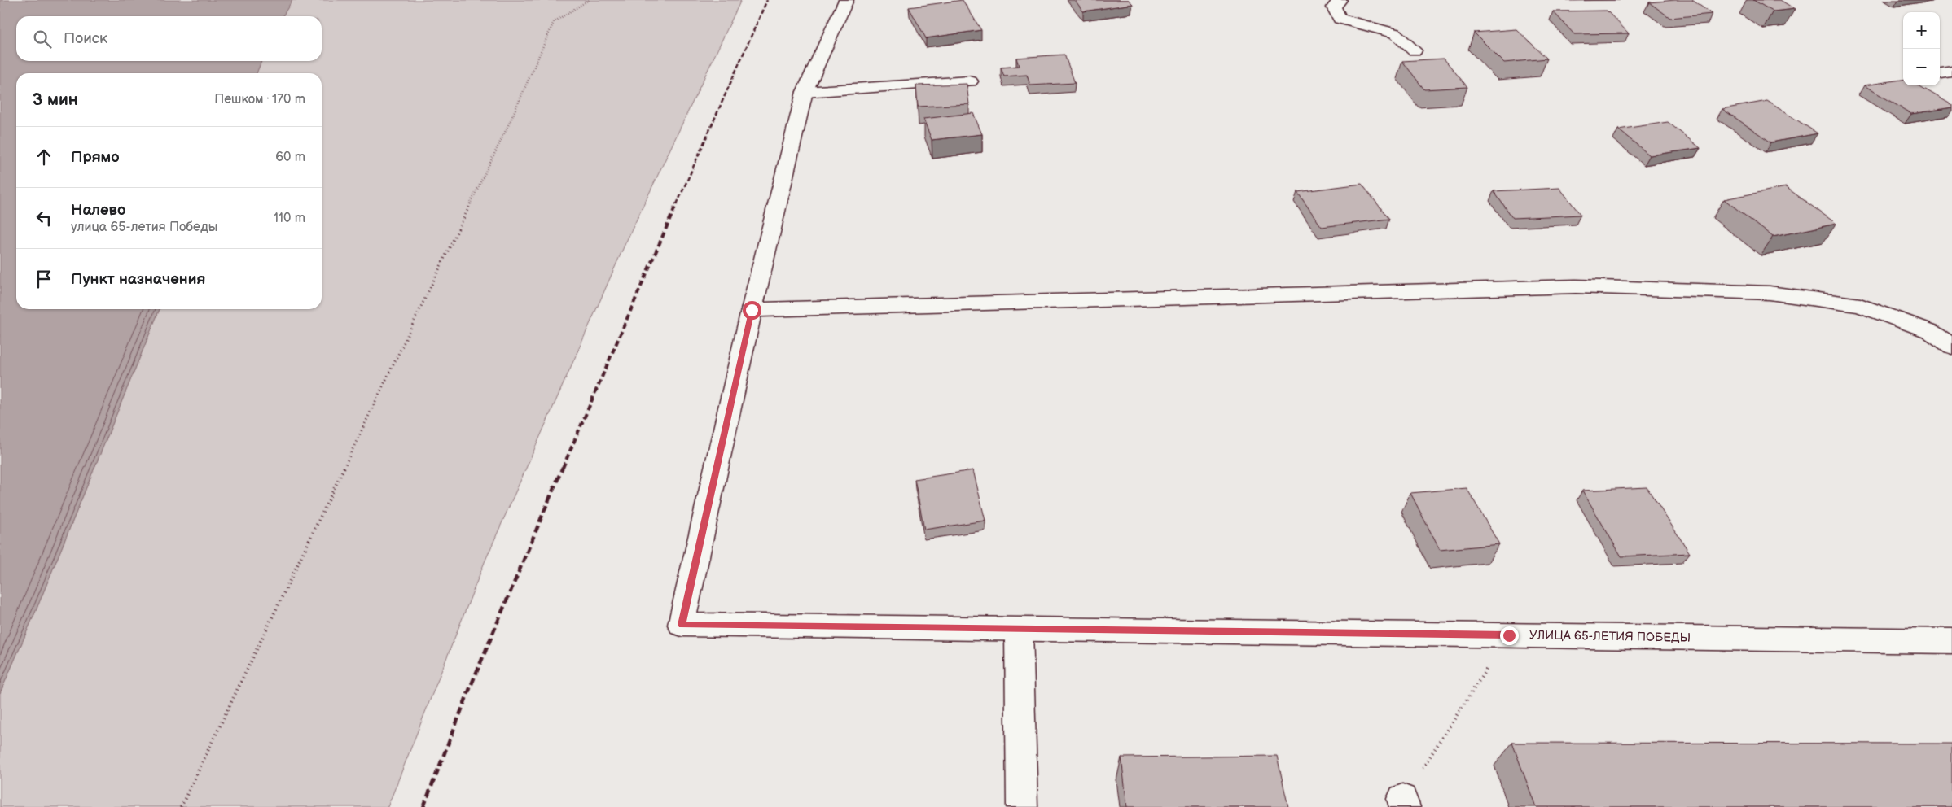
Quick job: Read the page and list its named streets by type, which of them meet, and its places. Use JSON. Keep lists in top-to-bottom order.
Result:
{
  "streets": {
    "street": ["УЛИЦА 65-ЛЕТИЯ ПОБЕДЫ"]
  },
  "page": {
    "map_buttons": ["+", "−"],
    "search": "Поиск",
    "heading": ["3 мин", "Пешком · 170 m"],
    "list": [
      ["Прямо", "60 m"],
      ["Налево", "улица 65-летия Победы", "110 m"],
      "Пункт назначения"
    ]
  }
}
